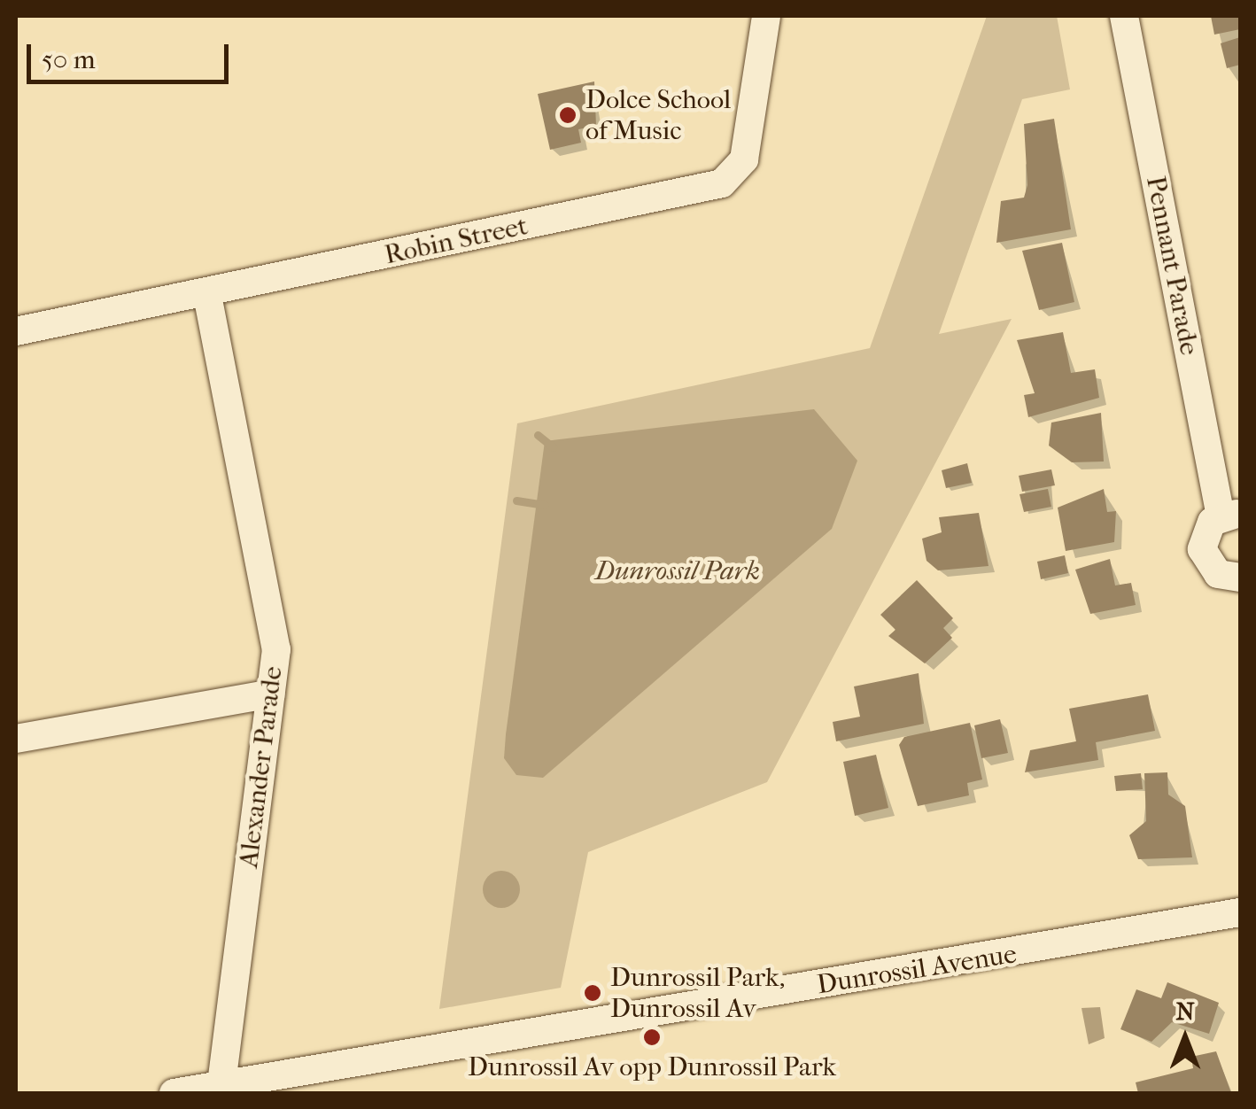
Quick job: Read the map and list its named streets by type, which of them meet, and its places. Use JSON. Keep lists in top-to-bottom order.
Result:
{
  "streets": {
    "street": [
      "Robin Street",
      "Pennant Parade",
      "Alexander Parade",
      "Dunrossil Avenue"
    ]
  },
  "crossings": [
    ["Robin Street", "Alexander Parade"],
    ["Alexander Parade", "Dunrossil Avenue"]
  ],
  "parks": ["Dunrossil Park"],
  "places": ["Dolce School of Music", "Dunrossil Park, Dunrossil Av", "Dunrossil Av opp Dunrossil Park"],
  "scale_bar": "50 m",
  "north": "top"
}
